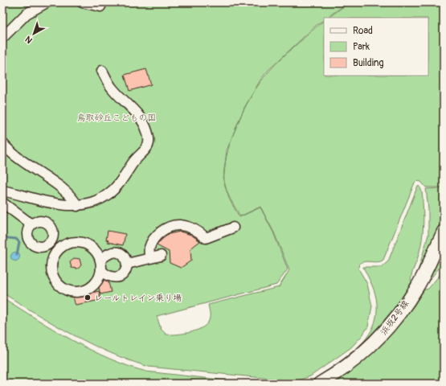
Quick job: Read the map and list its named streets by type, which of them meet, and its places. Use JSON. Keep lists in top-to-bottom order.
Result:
{
  "streets": {
    "street": ["浜坂2号線"]
  },
  "parks": ["鳥取砂丘こどもの国"],
  "places": ["レールトレイン乗り場"],
  "legend": ["Road", "Park", "Building"],
  "north": "bottom left"
}
